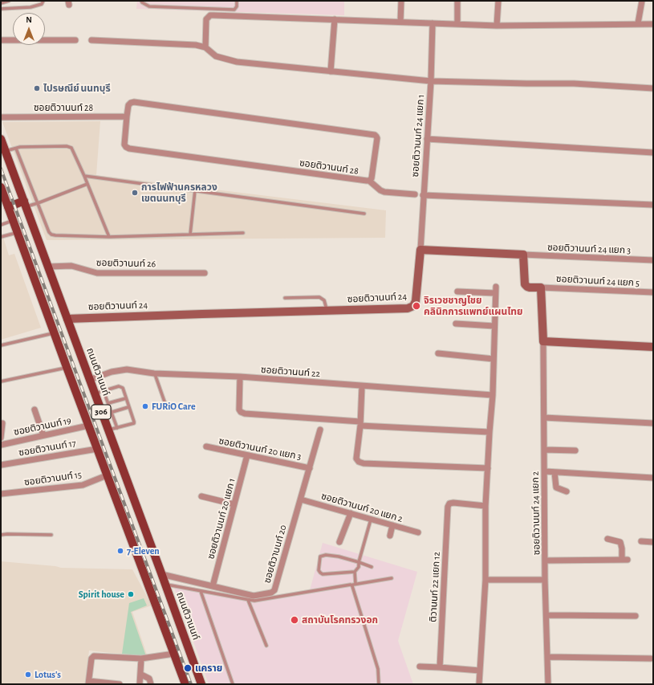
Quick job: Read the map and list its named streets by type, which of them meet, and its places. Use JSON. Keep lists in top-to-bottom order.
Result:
{
  "streets": {
    "main road": ["ถนนติวานนท์", "306"],
    "street": [
      "ซอยติวานนท์ 28",
      "ซอยติวานนท์ 24 แยก 1",
      "ซอยติวานนท์ 24 แยก 3",
      "ซอยติวานนท์ 26",
      "ซอยติวานนท์ 24 แยก 5",
      "ซอยติวานนท์ 24",
      "ซอยติวานนท์ 22",
      "ซอยติวานนท์ 19",
      "ซอยติวานนท์ 17",
      "ซอยติวานนท์ 20 แยก 3",
      "ซอยติวานนท์ 15",
      "ซอยติวานนท์ 20 แยก 2",
      "ซอยติวานนท์ 24 แยก 2",
      "ซอยติวานนท์ 20 แยก 1",
      "ซอยติวานนท์ 20",
      "ติวานนท์ 22 แยก 12"
    ]
  },
  "crossings": [
    ["ซอยติวานนท์ 24 แยก 1", "ซอยติวานนท์ 24"],
    ["ซอยติวานนท์ 26", "ถนนติวานนท์"],
    ["ซอยติวานนท์ 24", "ถนนติวานนท์"],
    ["ถนนติวานนท์", "ซอยติวานนท์ 22"],
    ["ถนนติวานนท์", "ซอยติวานนท์ 20"],
    ["306", "ซอยติวานนท์ 19"],
    ["306", "ซอยติวานนท์ 17"],
    ["306", "ซอยติวานนท์ 15"],
    ["ซอยติวานนท์ 20 แยก 3", "ซอยติวานนท์ 20 แยก 1"],
    ["ซอยติวานนท์ 20 แยก 3", "ซอยติวานนท์ 20"],
    ["ซอยติวานนท์ 20 แยก 2", "ซอยติวานนท์ 20"],
    ["ซอยติวานนท์ 20 แยก 1", "ซอยติวานนท์ 20"]
  ],
  "places": [
    "ไปรษณีย์ นนทบุรี",
    "การไฟฟ้านครหลวง เขตนนทบุรี",
    "จิรเวชชาญไชย คลินิกการแพทย์แผนไทย",
    "FURiO Care",
    "7-Eleven",
    "Spirit house",
    "สถาบันโรคทรวงอก",
    "แคราย",
    "Lotus's"
  ],
  "north": "top"
}
